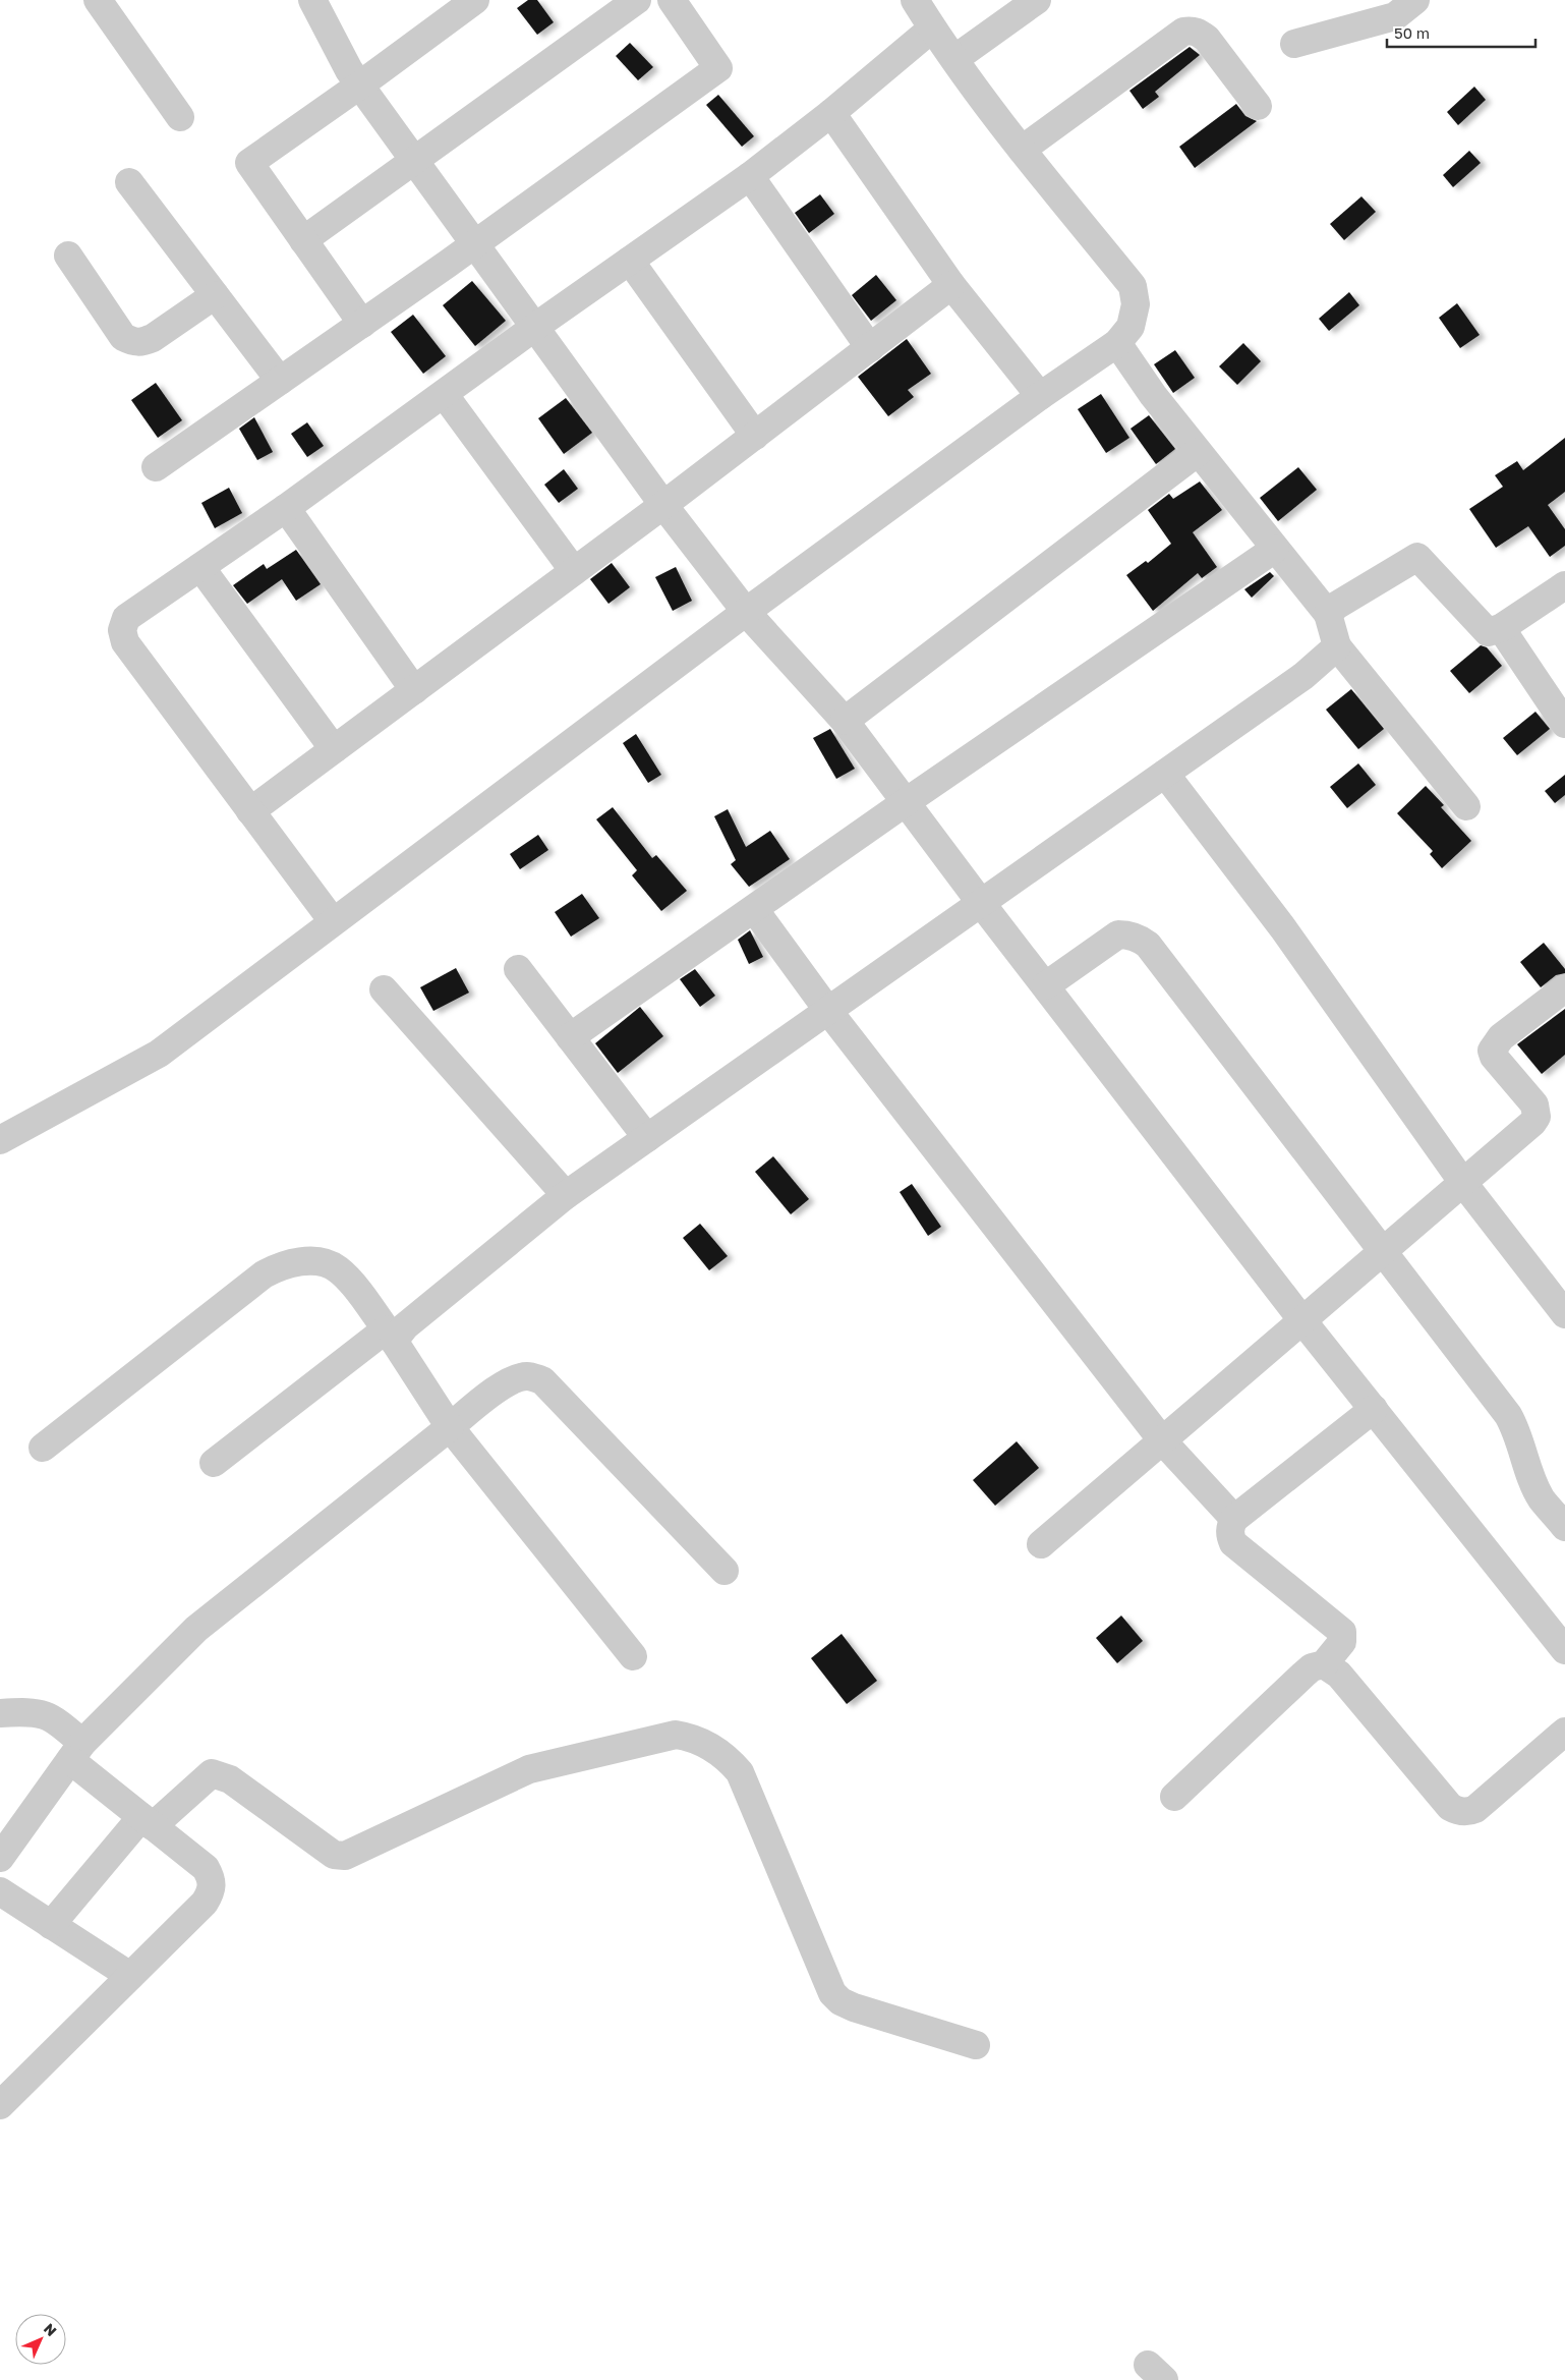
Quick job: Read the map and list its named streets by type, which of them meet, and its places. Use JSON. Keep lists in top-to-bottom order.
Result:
{
  "scale_bar": "50 m",
  "north": "top right"
}
